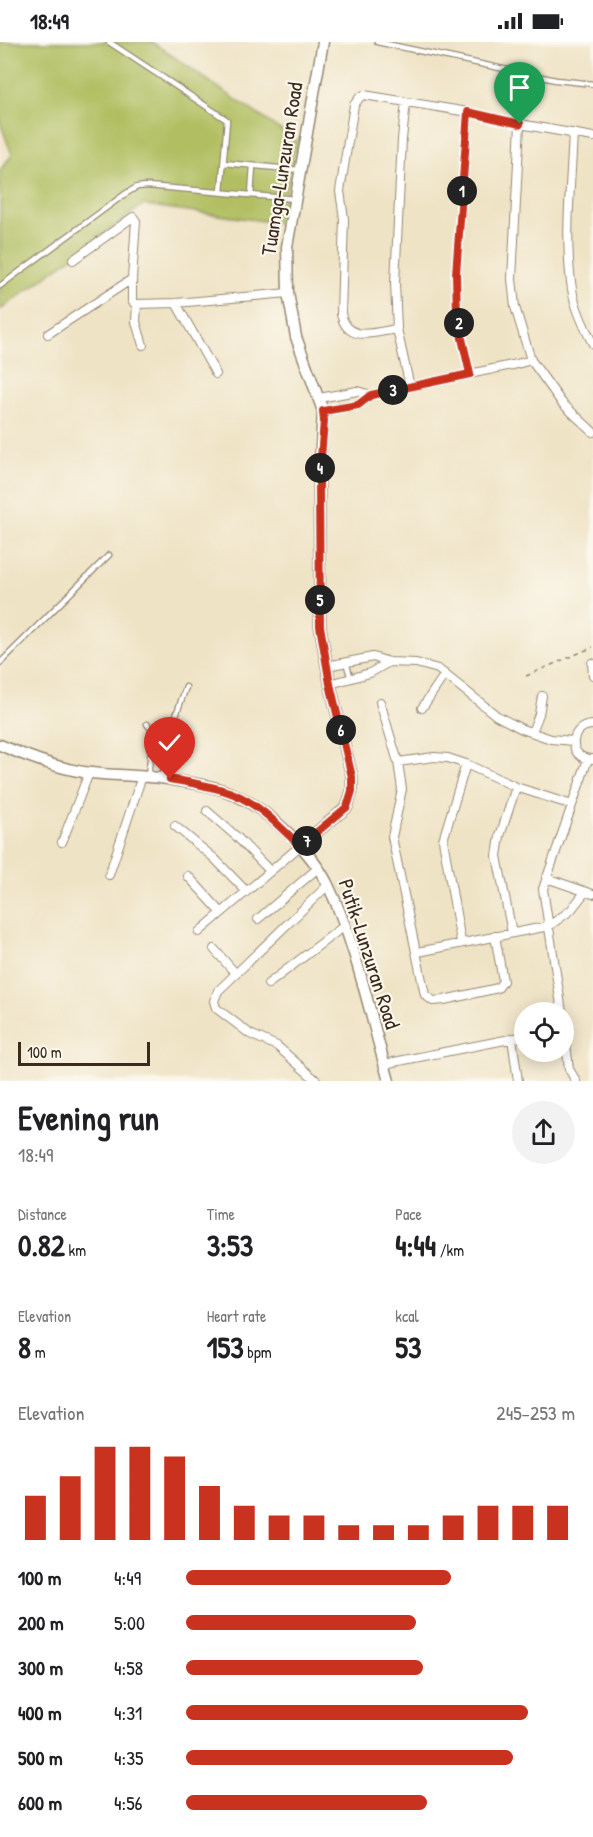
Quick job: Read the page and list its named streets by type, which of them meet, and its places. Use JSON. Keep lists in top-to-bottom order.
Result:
{
  "streets": {
    "street": ["Tuamga-Lunzuran Road", "Putik-Lunzuran Road"]
  },
  "crossings": [
    ["Tuamga-Lunzuran Road", "Putik-Lunzuran Road"]
  ],
  "scale_bar": "100 m",
  "page": {
    "status": "18:49",
    "pins": [
      "1",
      "2",
      "3",
      "4",
      "5",
      "6",
      "7"
    ],
    "scale": "100 m",
    "heading": ["Evening run", "18:49"],
    "stats": [
      ["Distance", "0.82 km"],
      ["Time", "3:53"],
      ["Pace", "4:44 /km"],
      ["Elevation", "8 m"],
      ["Heart rate", "153 bpm"],
      ["kcal", "53"]
    ],
    "chart": ["Elevation", "245–253 m"],
    "list": [
      {
        "name": "100 m",
        "note": "4:49"
      },
      {
        "name": "200 m",
        "note": "5:00"
      },
      {
        "name": "300 m",
        "note": "4:58"
      },
      {
        "name": "400 m",
        "note": "4:31"
      },
      {
        "name": "500 m",
        "note": "4:35"
      },
      {
        "name": "600 m",
        "note": "4:56"
      }
    ]
  }
}
